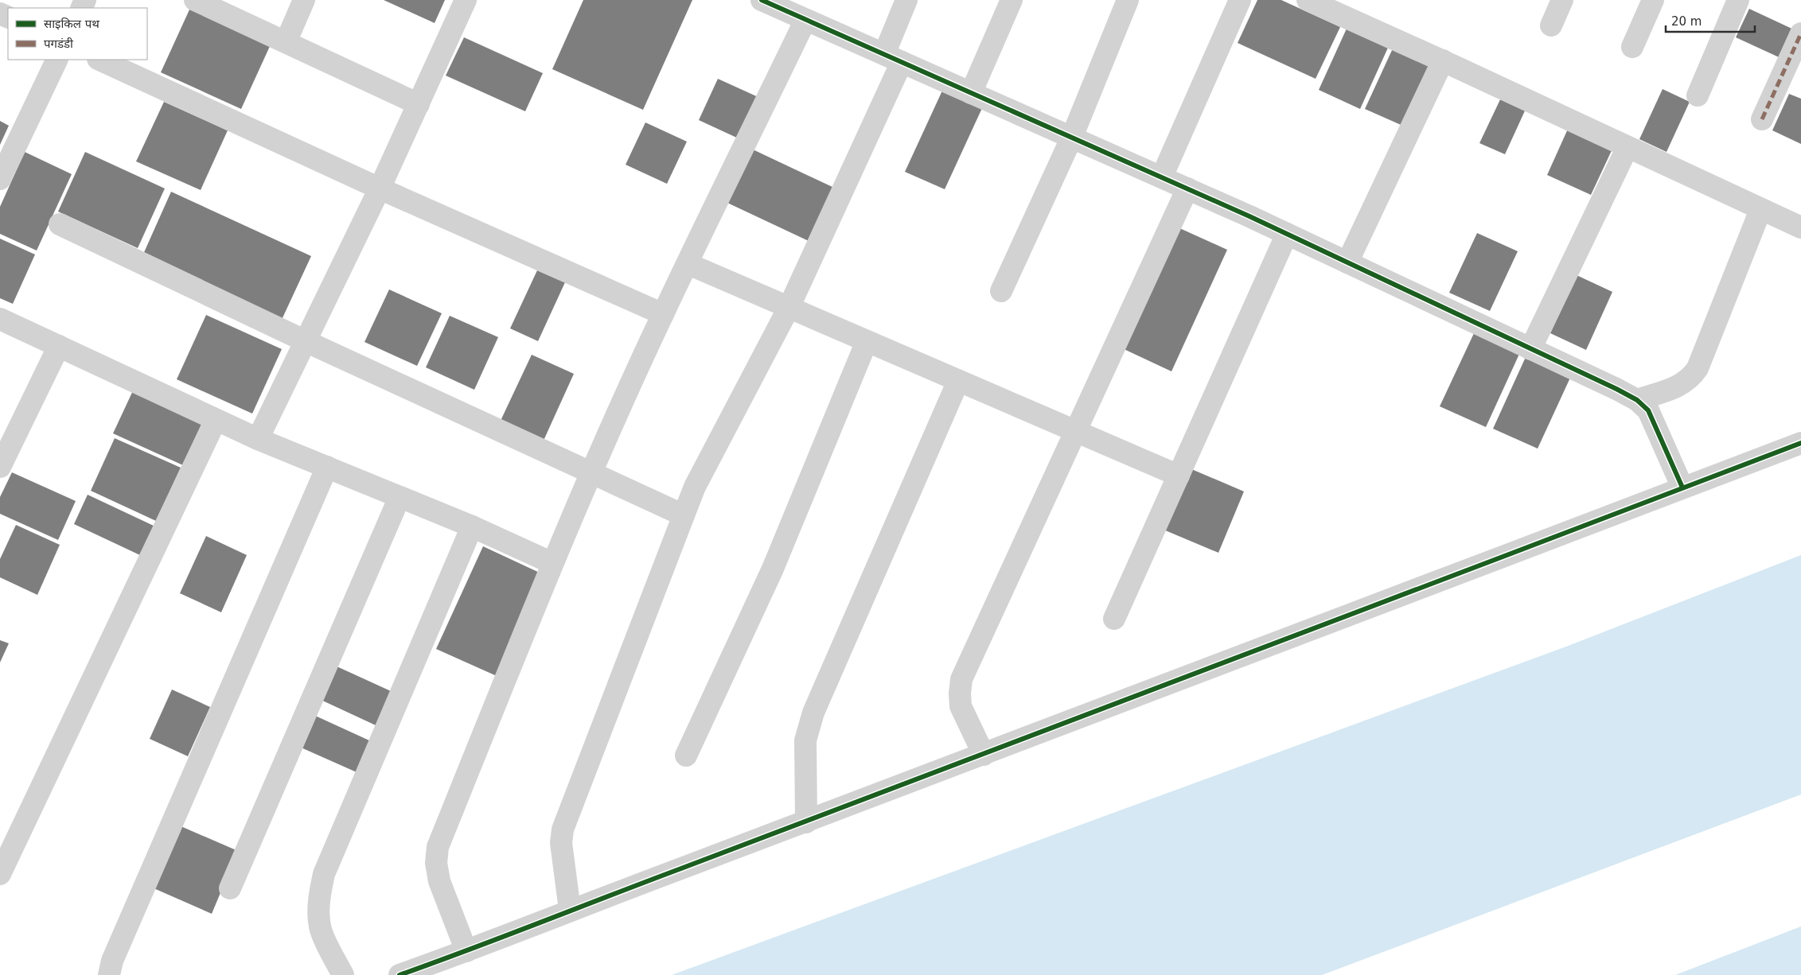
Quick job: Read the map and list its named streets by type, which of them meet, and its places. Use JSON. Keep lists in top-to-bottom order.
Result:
{
  "legend": ["साइकिल पथ", "पगडंडी"],
  "scale_bar": "20 m"
}
